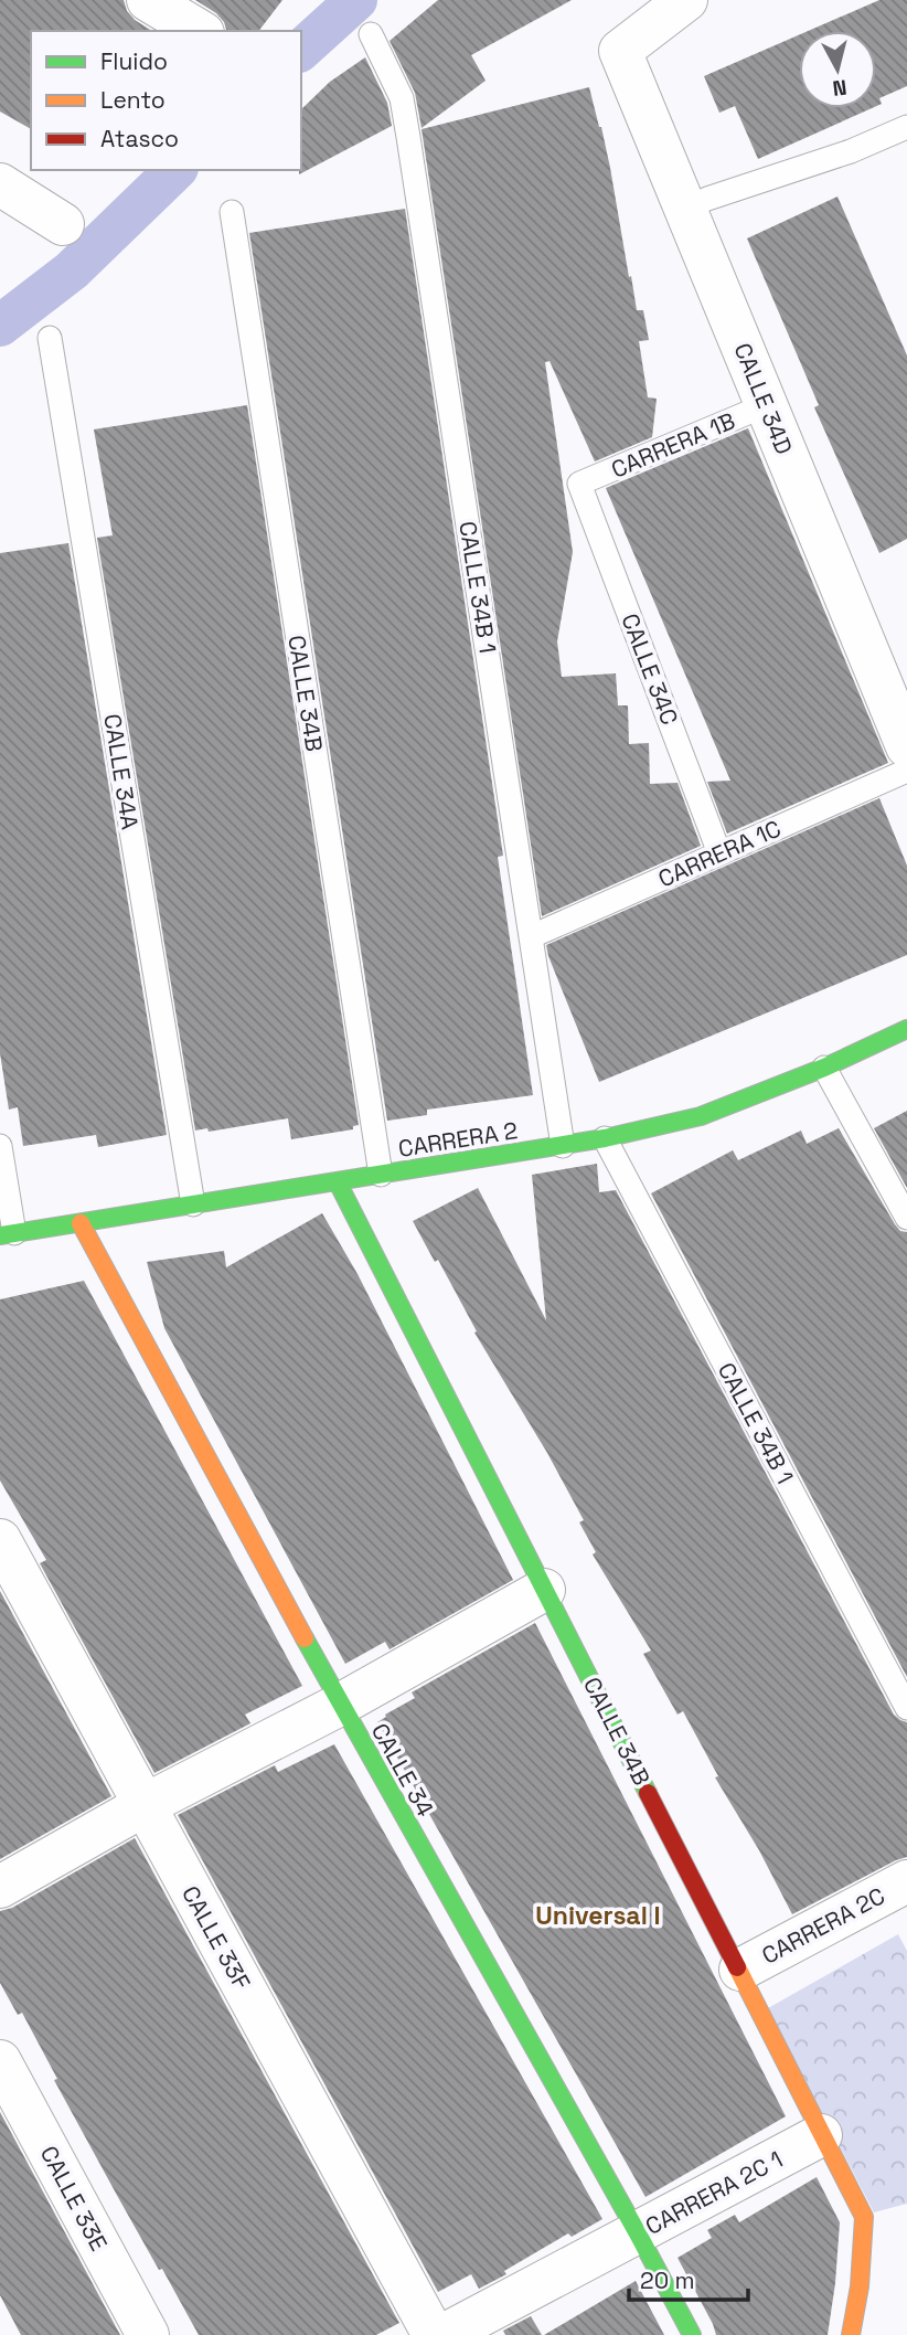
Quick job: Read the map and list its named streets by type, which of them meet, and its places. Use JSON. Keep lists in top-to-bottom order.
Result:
{
  "streets": {
    "street": [
      "CALLE 34D",
      "CALLE 34B",
      "CARRERA 2",
      "CALLE 34",
      "CARRERA 2C",
      "CALLE 33F",
      "CARRERA 2C 1",
      "CALLE 33E"
    ],
    "lane": [
      "CARRERA 1B",
      "CALLE 34B 1",
      "CALLE 34C",
      "CALLE 34A",
      "CARRERA 1C"
    ]
  },
  "crossings": [
    ["CALLE 34D", "CARRERA 1B"],
    ["CARRERA 1B", "CALLE 34C"],
    ["CALLE 34B 1", "CARRERA 1C"],
    ["CALLE 34B 1", "CARRERA 2"],
    ["CALLE 34C", "CARRERA 1C"],
    ["CALLE 34B", "CARRERA 2"],
    ["CALLE 34B", "CARRERA 2C"],
    ["CALLE 34B", "CARRERA 2C 1"],
    ["CALLE 34A", "CARRERA 2"],
    ["CARRERA 2", "CALLE 34"],
    ["CALLE 34", "CARRERA 2C 1"]
  ],
  "districts": ["Universal I"],
  "legend": ["Fluido", "Lento", "Atasco"],
  "scale_bar": "20 m",
  "north": "bottom"
}
